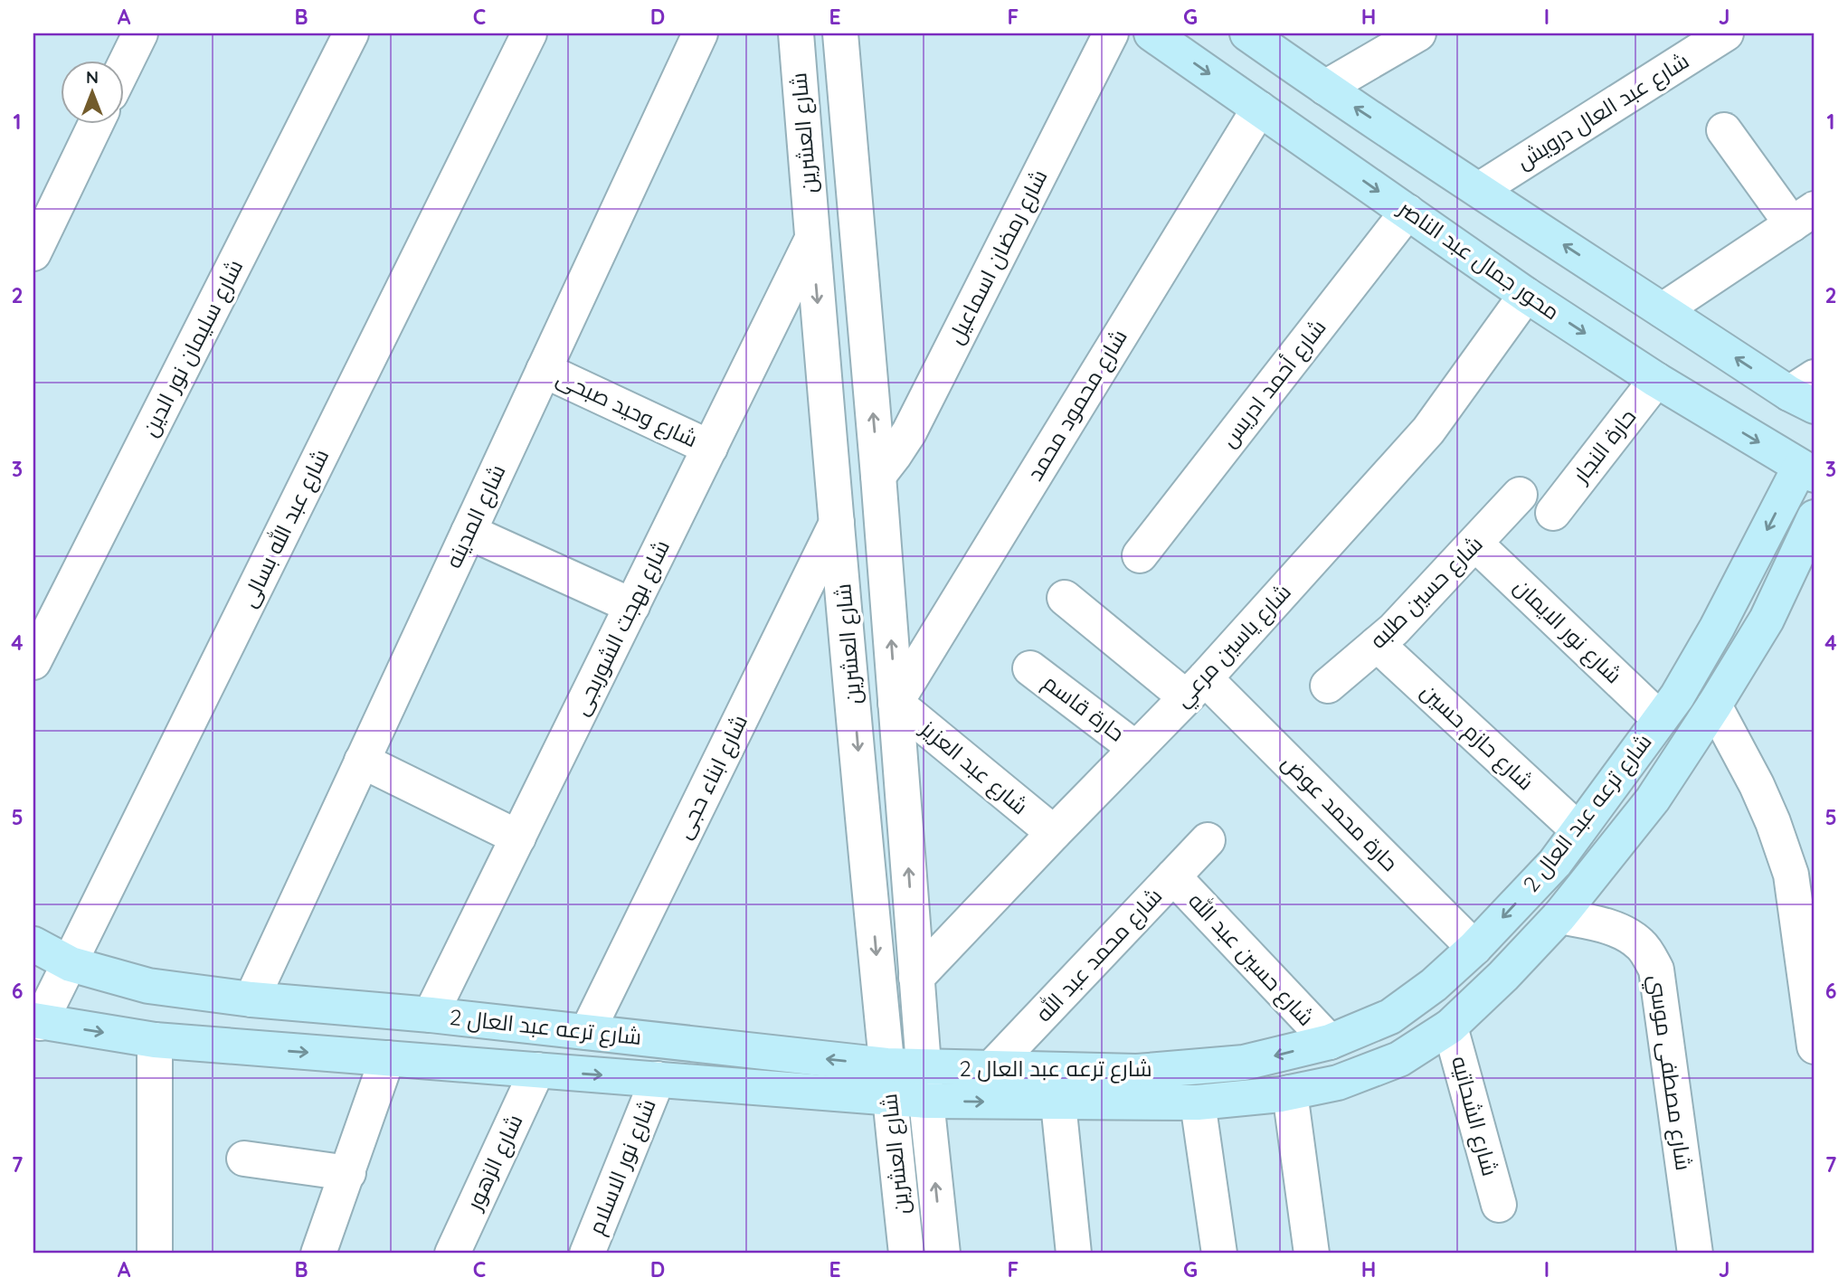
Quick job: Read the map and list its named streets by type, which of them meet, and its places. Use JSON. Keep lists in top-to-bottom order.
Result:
{
  "streets": {
    "street": [
      "شارع عبد العال درويش",
      "شارع العشرين",
      "شارع رمضان اسماعيل",
      "محور جمال عبد الناصر",
      "شارع سليمان نور الدين",
      "شارع أحمد ادريس",
      "شارع محمود محمد",
      "شارع وحيد صبحى",
      "حارة النجار",
      "شارع المدينه",
      "شارع عبد الله بسالى",
      "شارع حسين طلبه",
      "شارع بهجت الشوربجى",
      "شارع نور الايمان",
      "شارع ياسين مرعي",
      "حارة قاسم",
      "شارع حازم حسين",
      "شارع عبد العزيز",
      "شارع ابناء حجى",
      "حارة محمد عوض",
      "شارع ترعه عبد العال 2",
      "شارع محمد عبد الله",
      "شارع حسين عبد الله",
      "شارع مصطفى موسي",
      "شارع الشحاتيه",
      "شارع الزهور",
      "شارع نور الاسلام"
    ]
  },
  "crossings": [
    ["شارع العشرين", "شارع رمضان اسماعيل"],
    ["شارع العشرين", "شارع محمود محمد"],
    ["شارع العشرين", "شارع بهجت الشوربجى"],
    ["شارع العشرين", "شارع ياسين مرعي"],
    ["شارع العشرين", "شارع عبد العزيز"],
    ["شارع العشرين", "شارع ابناء حجى"],
    ["شارع العشرين", "شارع ترعه عبد العال 2"],
    ["محور جمال عبد الناصر", "شارع أحمد ادريس"],
    ["محور جمال عبد الناصر", "شارع محمود محمد"],
    ["محور جمال عبد الناصر", "حارة النجار"],
    ["محور جمال عبد الناصر", "شارع ياسين مرعي"],
    ["محور جمال عبد الناصر", "شارع ترعه عبد العال 2"],
    ["شارع محمود محمد", "شارع عبد العزيز"],
    ["شارع وحيد صبحى", "شارع المدينه"],
    ["شارع وحيد صبحى", "شارع بهجت الشوربجى"],
    ["شارع المدينه", "شارع ترعه عبد العال 2"],
    ["شارع عبد الله بسالى", "شارع ترعه عبد العال 2"],
    ["شارع حسين طلبه", "شارع نور الايمان"],
    ["شارع حسين طلبه", "شارع حازم حسين"],
    ["شارع بهجت الشوربجى", "شارع ترعه عبد العال 2"],
    ["شارع نور الايمان", "شارع ترعه عبد العال 2"],
    ["شارع ياسين مرعي", "حارة قاسم"],
    ["شارع ياسين مرعي", "شارع عبد العزيز"],
    ["شارع ياسين مرعي", "حارة محمد عوض"],
    ["شارع حازم حسين", "شارع ترعه عبد العال 2"],
    ["شارع ابناء حجى", "شارع ترعه عبد العال 2"],
    ["حارة محمد عوض", "شارع ترعه عبد العال 2"],
    ["شارع ترعه عبد العال 2", "شارع محمد عبد الله"],
    ["شارع ترعه عبد العال 2", "شارع حسين عبد الله"],
    ["شارع ترعه عبد العال 2", "شارع مصطفى موسي"],
    ["شارع ترعه عبد العال 2", "شارع الشحاتيه"],
    ["شارع ترعه عبد العال 2", "شارع الزهور"],
    ["شارع ترعه عبد العال 2", "شارع نور الاسلام"],
    ["شارع محمد عبد الله", "شارع حسين عبد الله"]
  ],
  "north": "top",
  "grid": {
    "columns": [
      "A",
      "B",
      "C",
      "D",
      "E",
      "F",
      "G",
      "H",
      "I",
      "J"
    ],
    "rows": [
      "1",
      "2",
      "3",
      "4",
      "5",
      "6",
      "7"
    ]
  }
}
